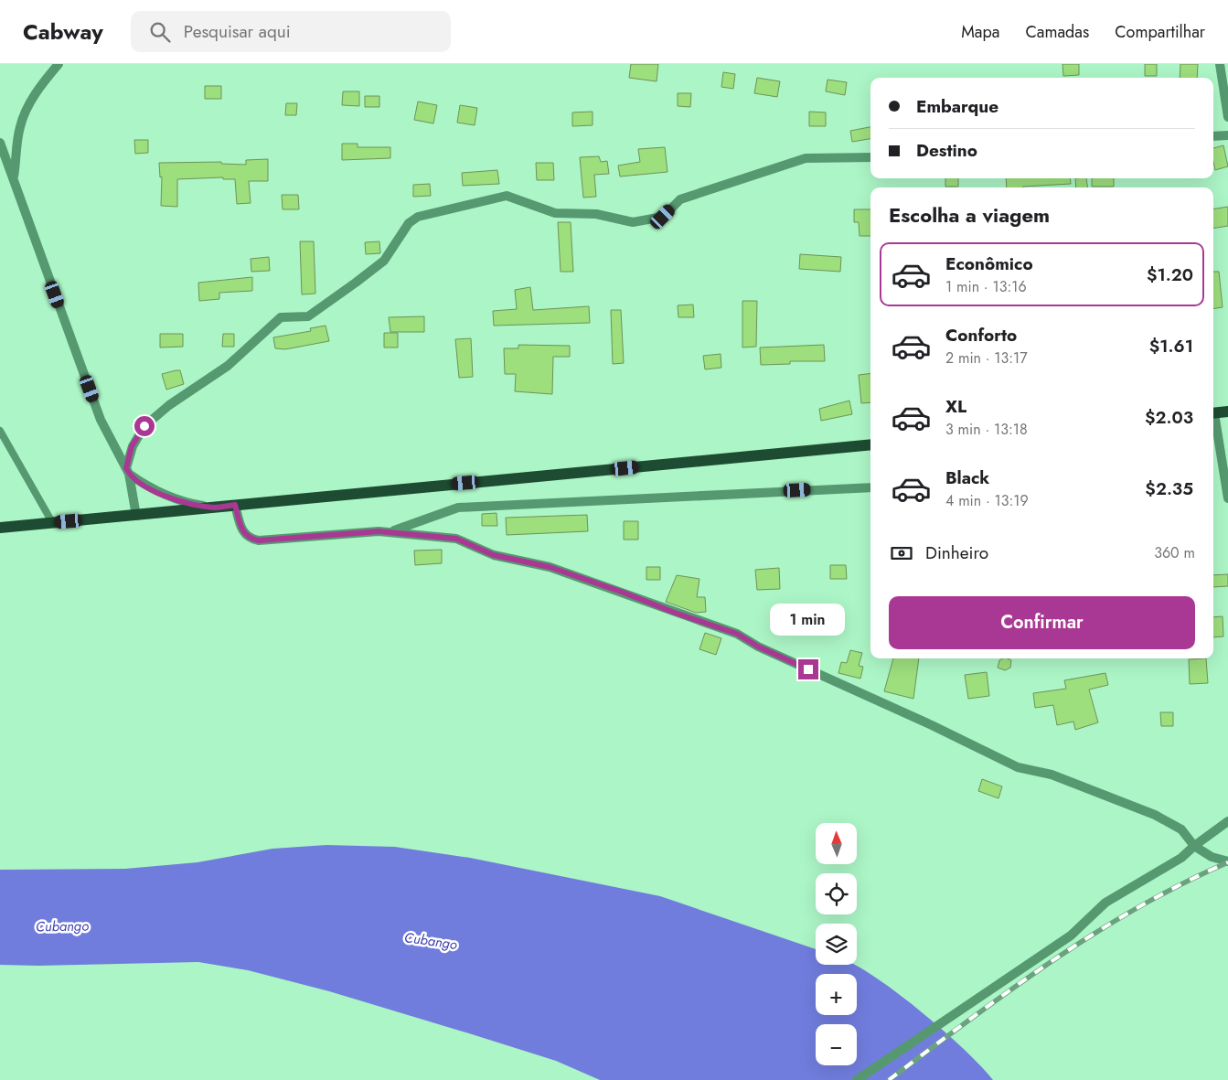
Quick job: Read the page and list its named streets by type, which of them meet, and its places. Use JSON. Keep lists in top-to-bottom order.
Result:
{
  "water": ["Cubango"],
  "north": "top",
  "page": {
    "header": "Cabway",
    "search": "Pesquisar aqui",
    "nav": ["Mapa", "Camadas", "Compartilhar"],
    "banner": ["Embarque", "Destino"],
    "heading": "Escolha a viagem",
    "list": [
      {
        "name": "Econômico",
        "note": "1 min · 13:16",
        "value": "$1.20"
      },
      {
        "name": "Conforto",
        "note": "2 min · 13:17",
        "value": "$1.61"
      },
      {
        "name": "XL",
        "note": "3 min · 13:18",
        "value": "$2.03"
      },
      {
        "name": "Black",
        "note": "4 min · 13:19",
        "value": "$2.35"
      }
    ],
    "pay": ["Dinheiro", "360 m"],
    "buttons": "Confirmar",
    "bubble": "1 min",
    "map_buttons": ["+", "−"]
  }
}
